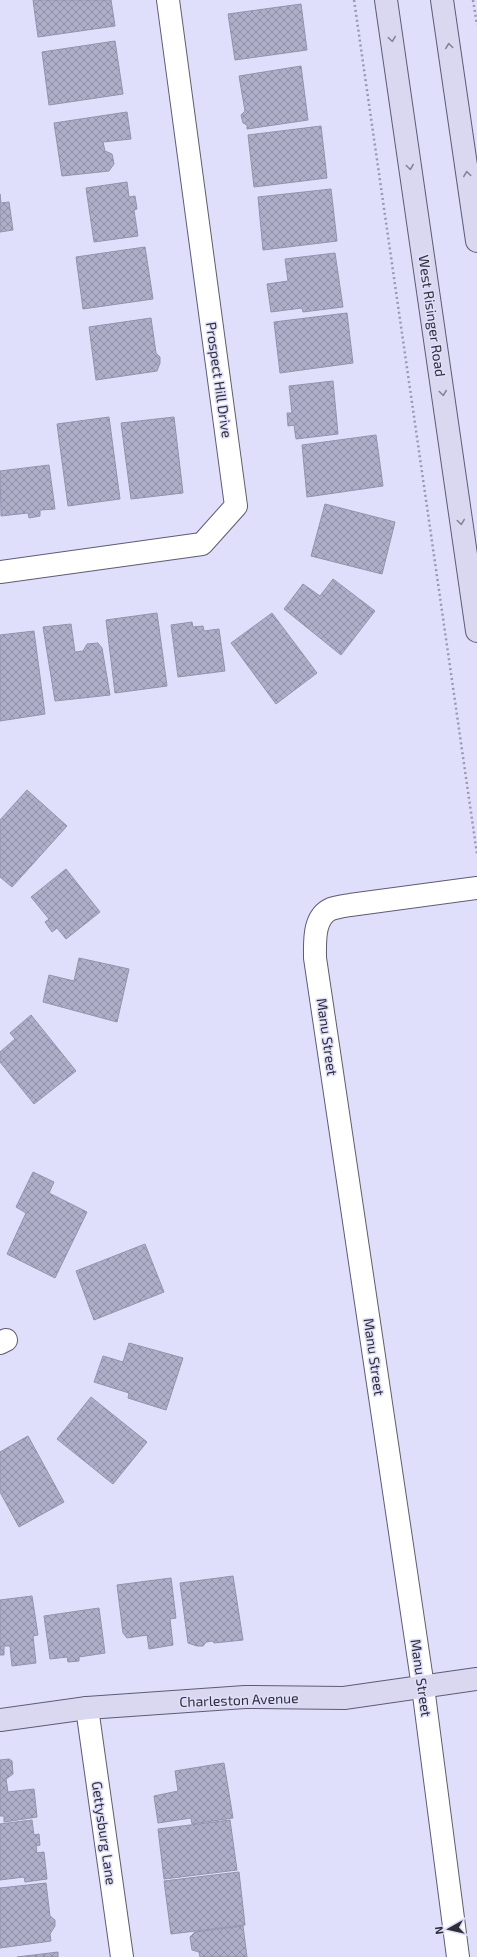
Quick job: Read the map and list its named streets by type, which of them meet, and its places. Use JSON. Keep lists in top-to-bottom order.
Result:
{
  "streets": {
    "main road": ["West Risinger Road", "Charleston Avenue"],
    "street": ["Prospect Hill Drive", "Manu Street", "Gettysburg Lane"]
  },
  "crossings": [
    ["Manu Street", "Charleston Avenue"],
    ["Charleston Avenue", "Gettysburg Lane"]
  ],
  "north": "left"
}
